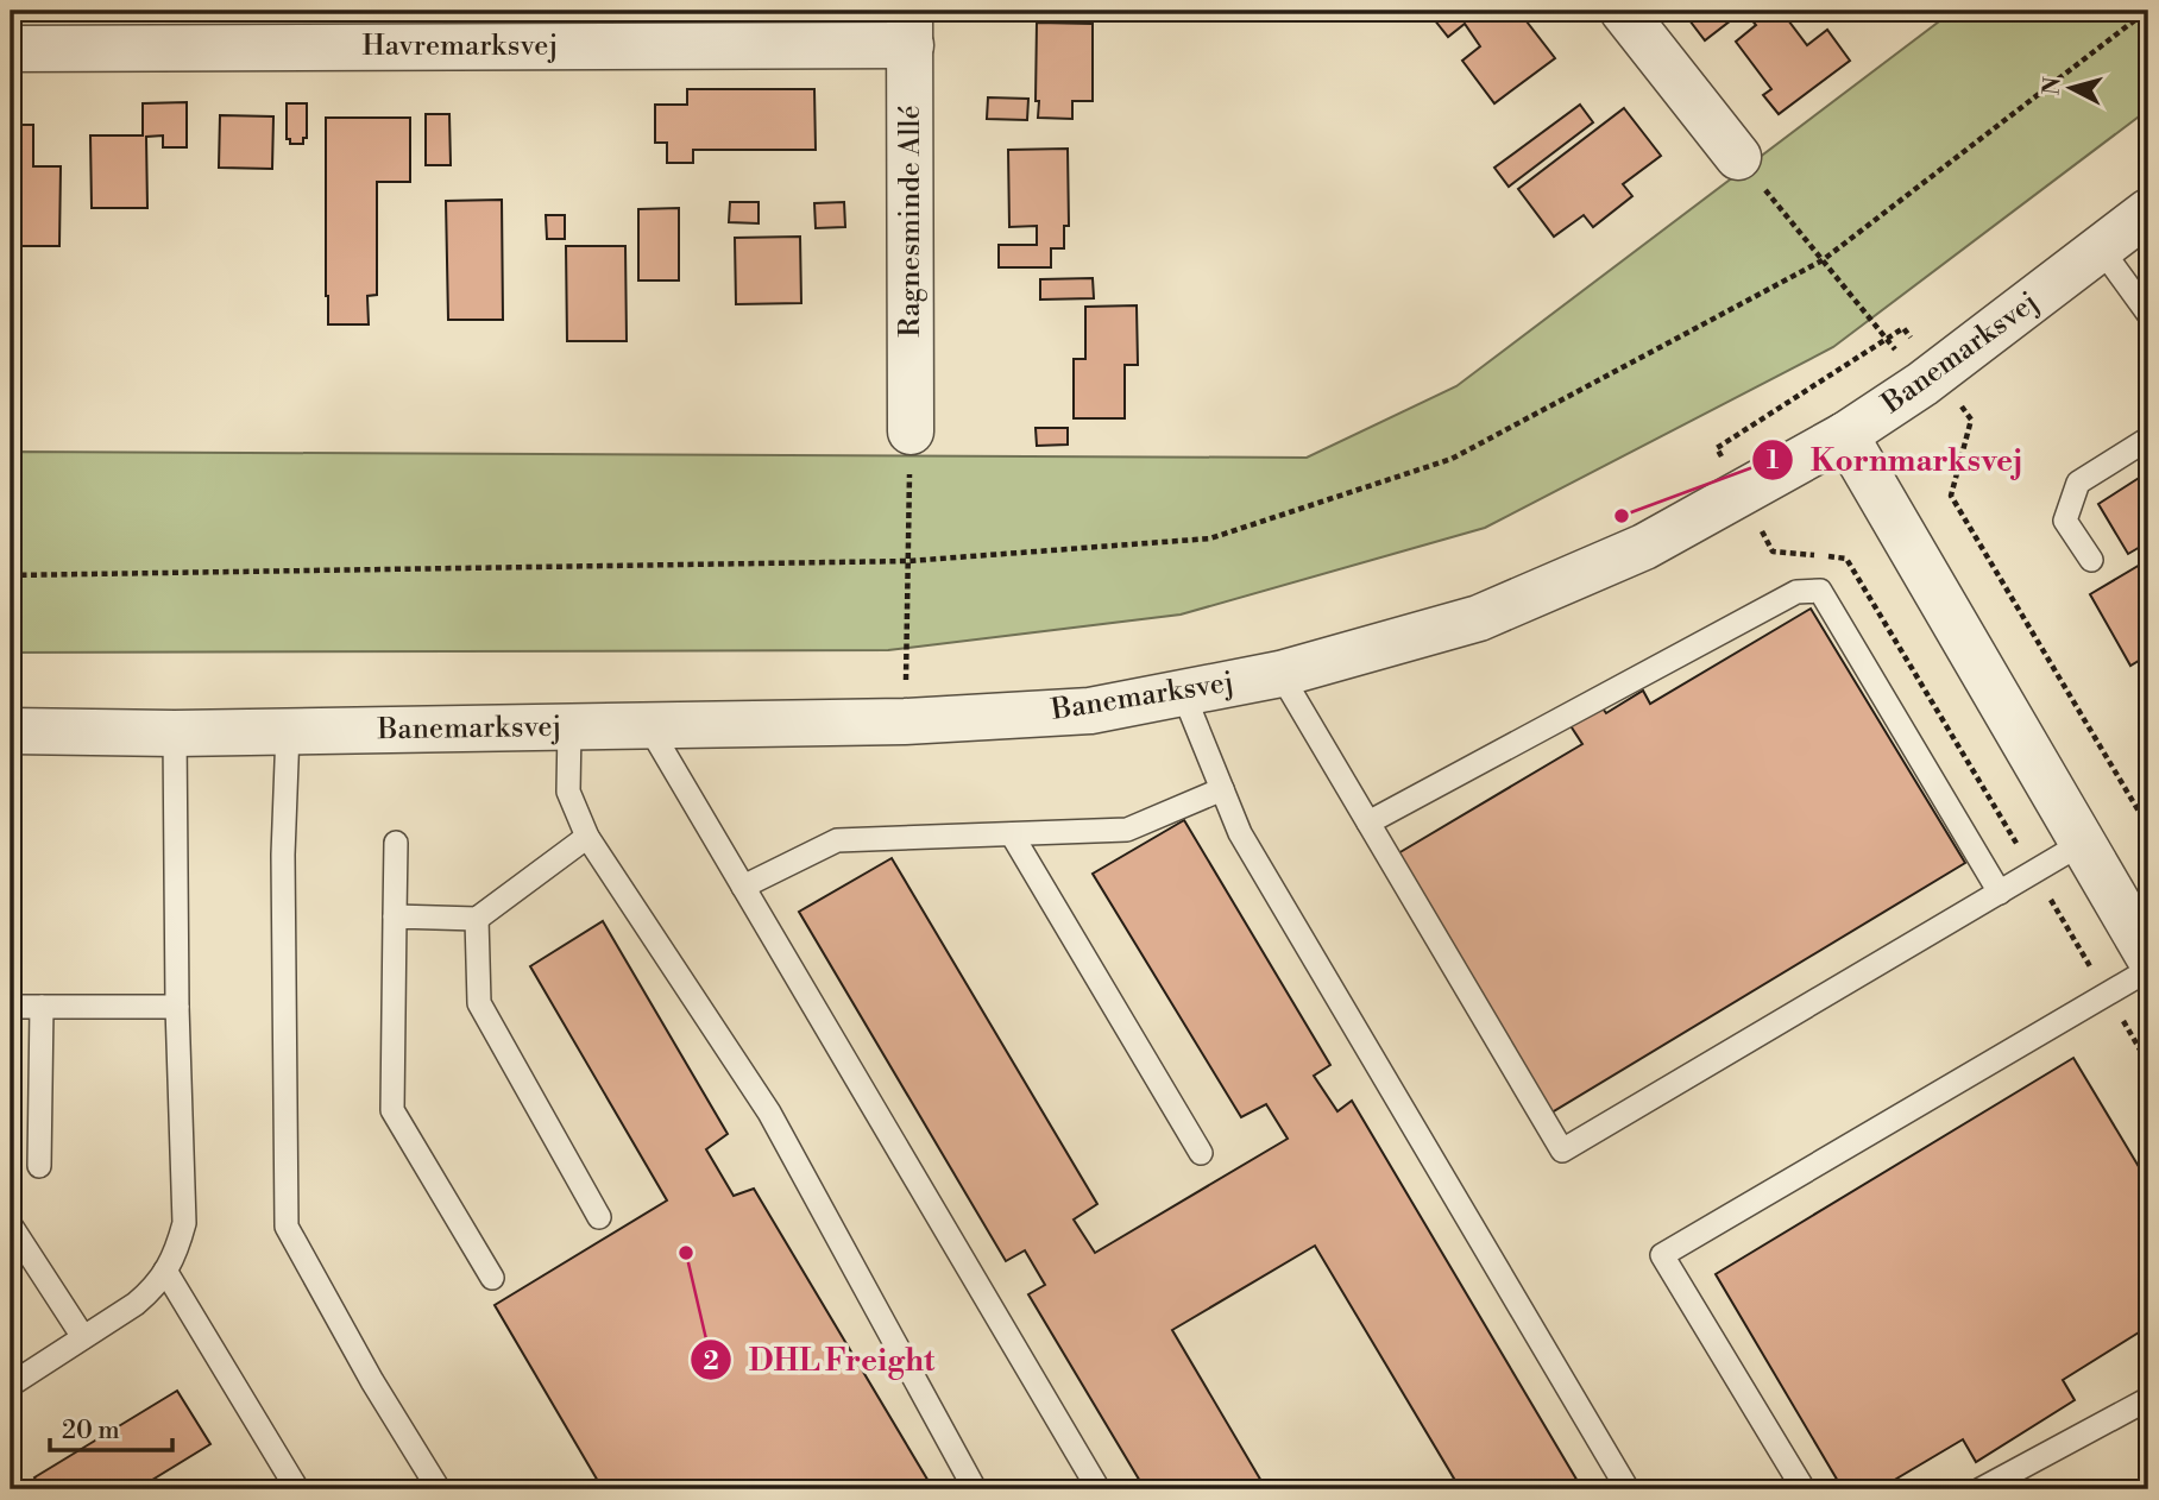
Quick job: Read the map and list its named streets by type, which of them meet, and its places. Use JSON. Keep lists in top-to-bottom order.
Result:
{
  "streets": {
    "street": ["Havremarksvej", "Ragnesminde Allé", "Banemarksvej"]
  },
  "crossings": [
    ["Havremarksvej", "Ragnesminde Allé"]
  ],
  "places": ["Kornmarksvej", "DHL Freight"],
  "scale_bar": "20 m",
  "north": "left"
}
